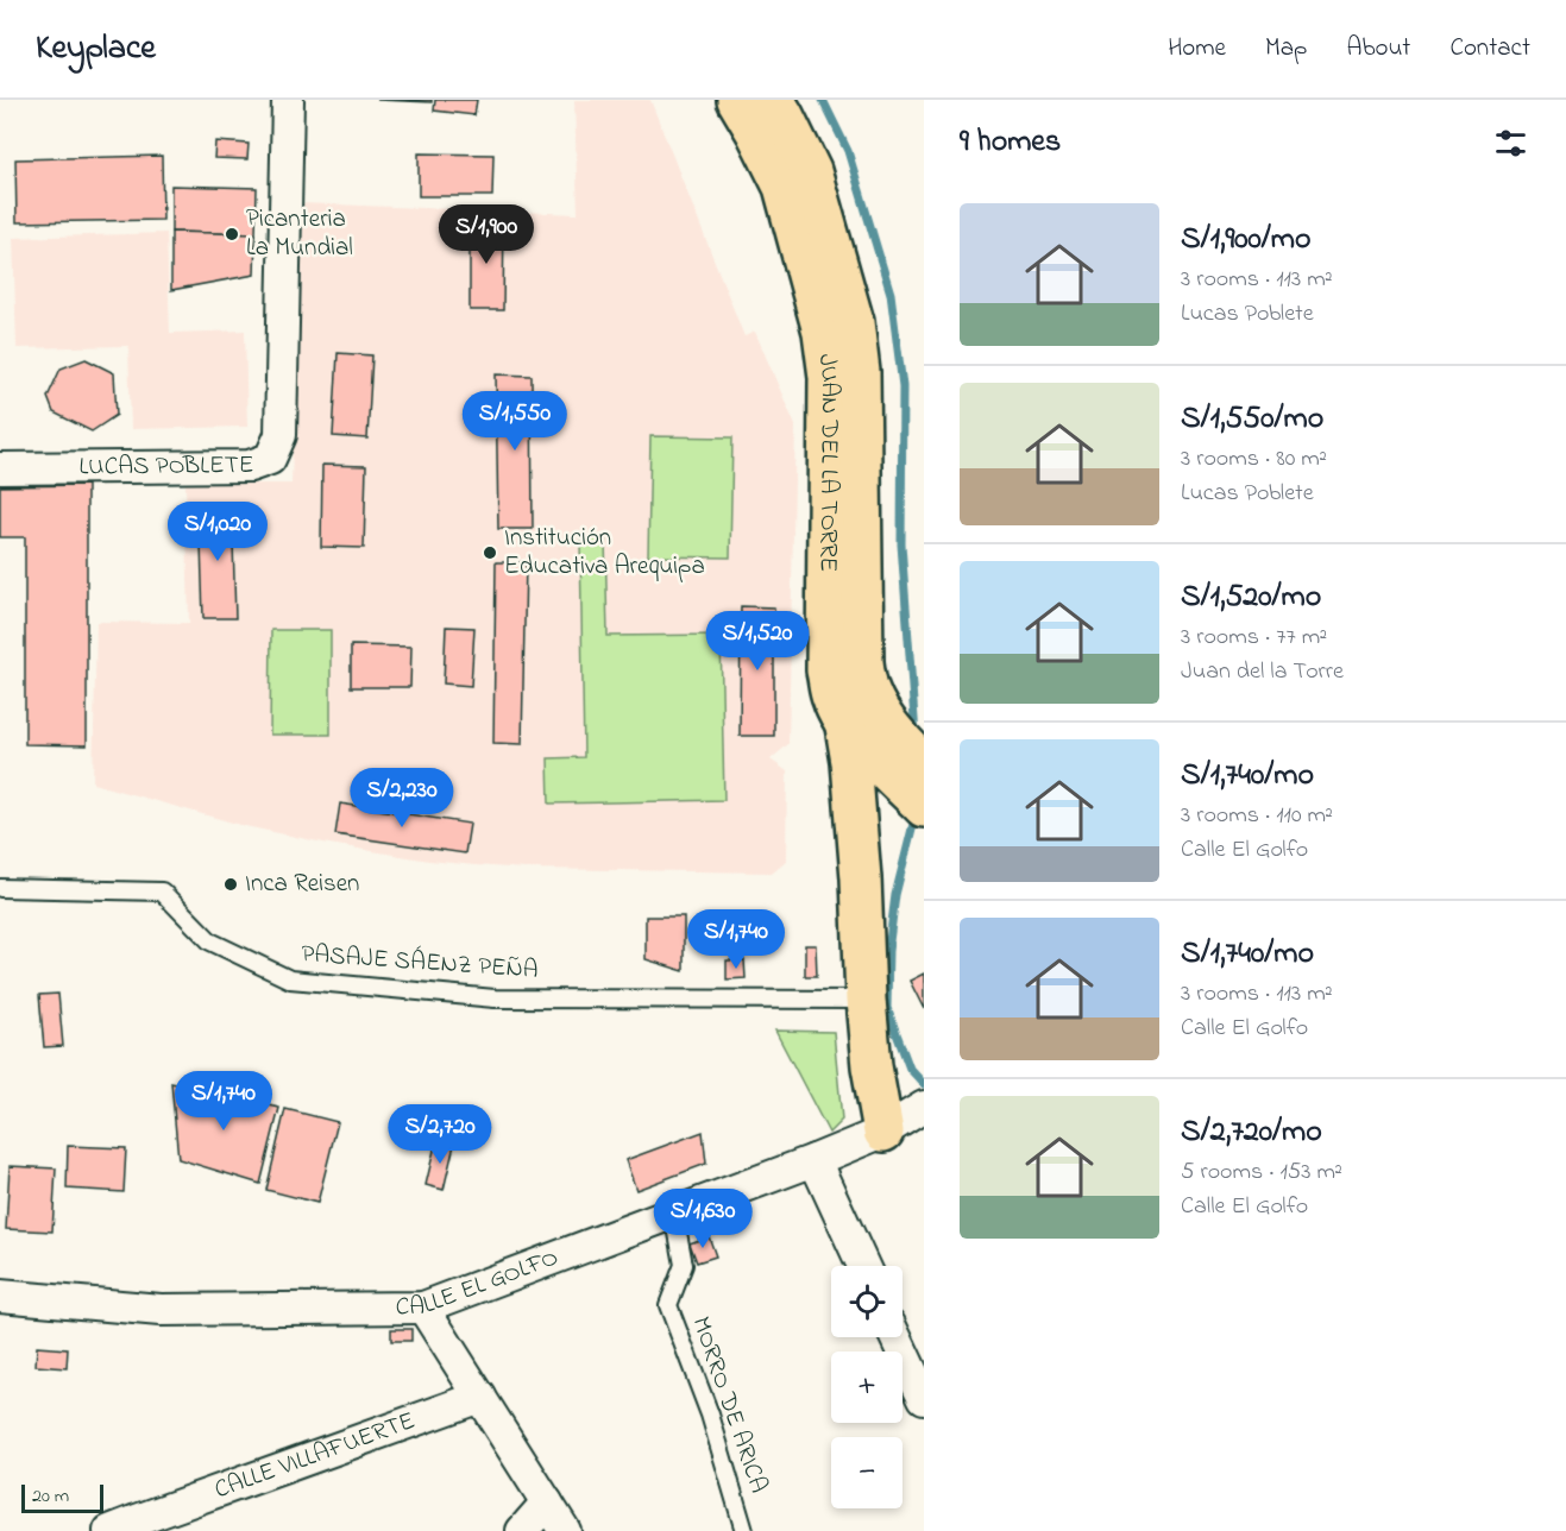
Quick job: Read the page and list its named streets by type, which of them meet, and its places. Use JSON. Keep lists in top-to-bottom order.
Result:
{
  "streets": {
    "main road": ["JUAN DEL LA TORRE"],
    "street": ["LUCAS POBLETE", "CALLE EL GOLFO", "CALLE VILLAFUERTE"],
    "lane": ["PASAJE SÁENZ PEÑA", "MORRO DE ARICA"]
  },
  "crossings": [
    ["CALLE EL GOLFO", "MORRO DE ARICA"]
  ],
  "places": ["Picanteria La Mundial", "Institución Educativa Arequipa", "Inca Reisen"],
  "scale_bar": "20 m",
  "page": {
    "header": "Keyplace",
    "nav": [
      "Home",
      "Map",
      "About",
      "Contact"
    ],
    "heading": "9 homes",
    "list": [
      {
        "name": "S/1,900/mo",
        "note": "3 rooms · 113 m² · Lucas Poblete"
      },
      {
        "name": "S/1,550/mo",
        "note": "3 rooms · 80 m² · Lucas Poblete"
      },
      {
        "name": "S/1,520/mo",
        "note": "3 rooms · 77 m² · Juan del la Torre"
      },
      {
        "name": "S/1,740/mo",
        "note": "3 rooms · 110 m² · Calle El Golfo"
      },
      {
        "name": "S/1,740/mo",
        "note": "3 rooms · 113 m² · Calle El Golfo"
      },
      {
        "name": "S/2,720/mo",
        "note": "5 rooms · 153 m² · Calle El Golfo"
      }
    ],
    "price": [
      "S/1,900",
      "S/1,550",
      "S/1,020",
      "S/1,520",
      "S/2,230",
      "S/1,740",
      "S/1,740",
      "S/2,720",
      "S/1,630"
    ],
    "map_buttons": ["+", "−"],
    "scale": "20 m"
  }
}
